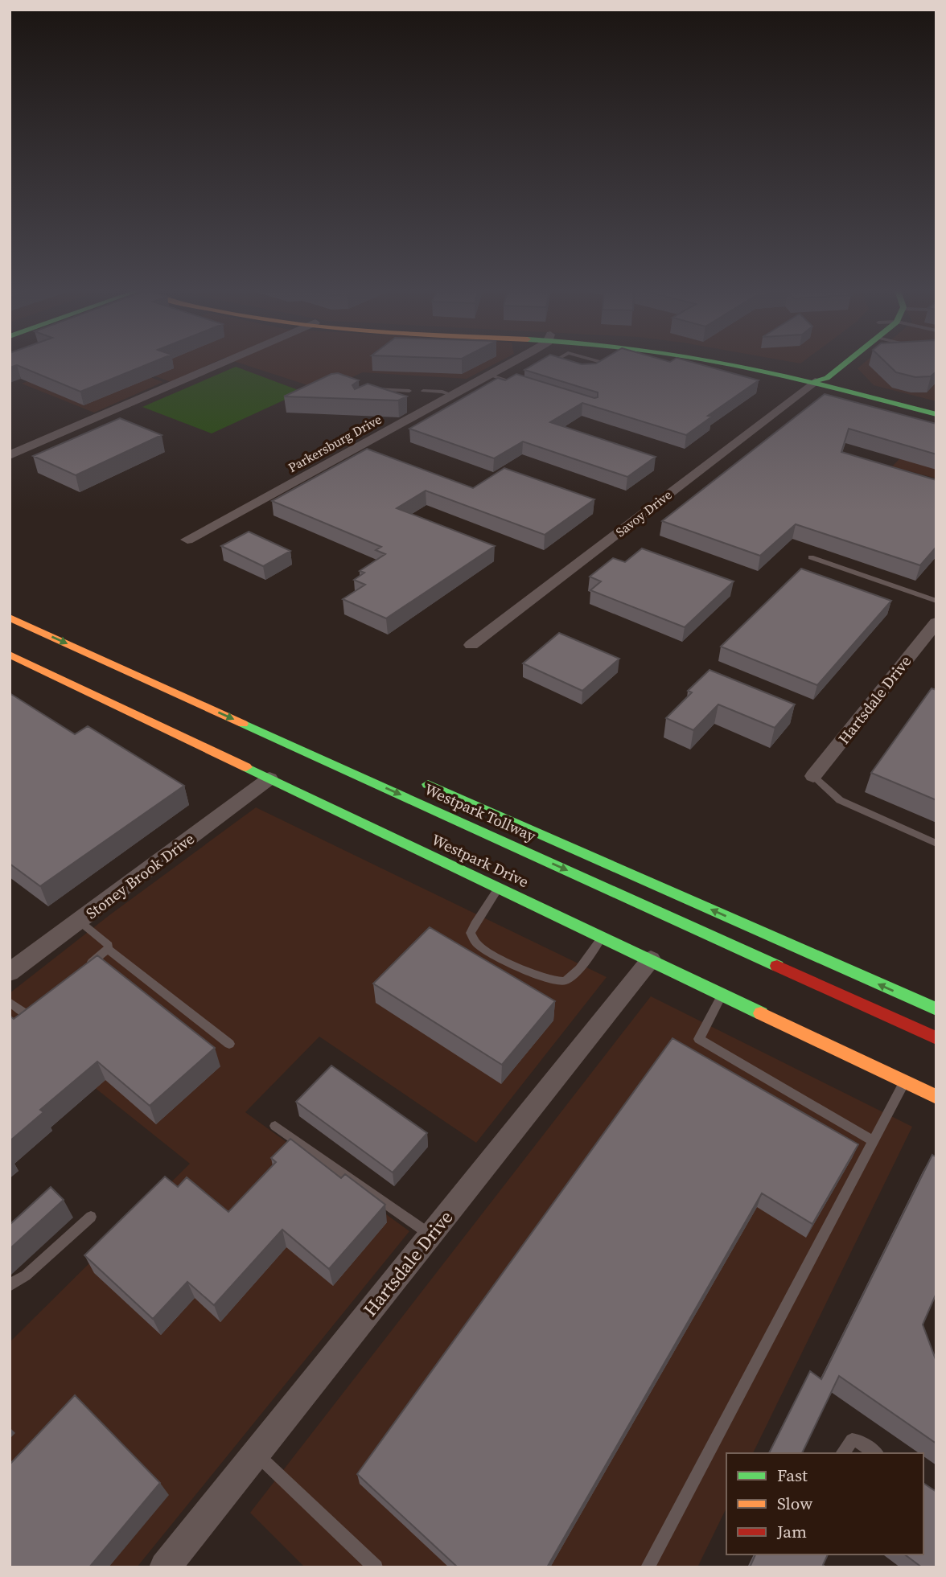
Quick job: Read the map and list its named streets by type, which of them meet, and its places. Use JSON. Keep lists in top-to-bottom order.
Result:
{
  "streets": {
    "main road": ["Savoy Drive", "Westpark Tollway", "Westpark Drive"],
    "street": ["Parkersburg Drive", "Hartsdale Drive", "Stoney Brook Drive"]
  },
  "crossings": [
    ["Hartsdale Drive", "Westpark Drive"],
    ["Westpark Drive", "Stoney Brook Drive"]
  ],
  "legend": ["Fast", "Slow", "Jam"]
}
